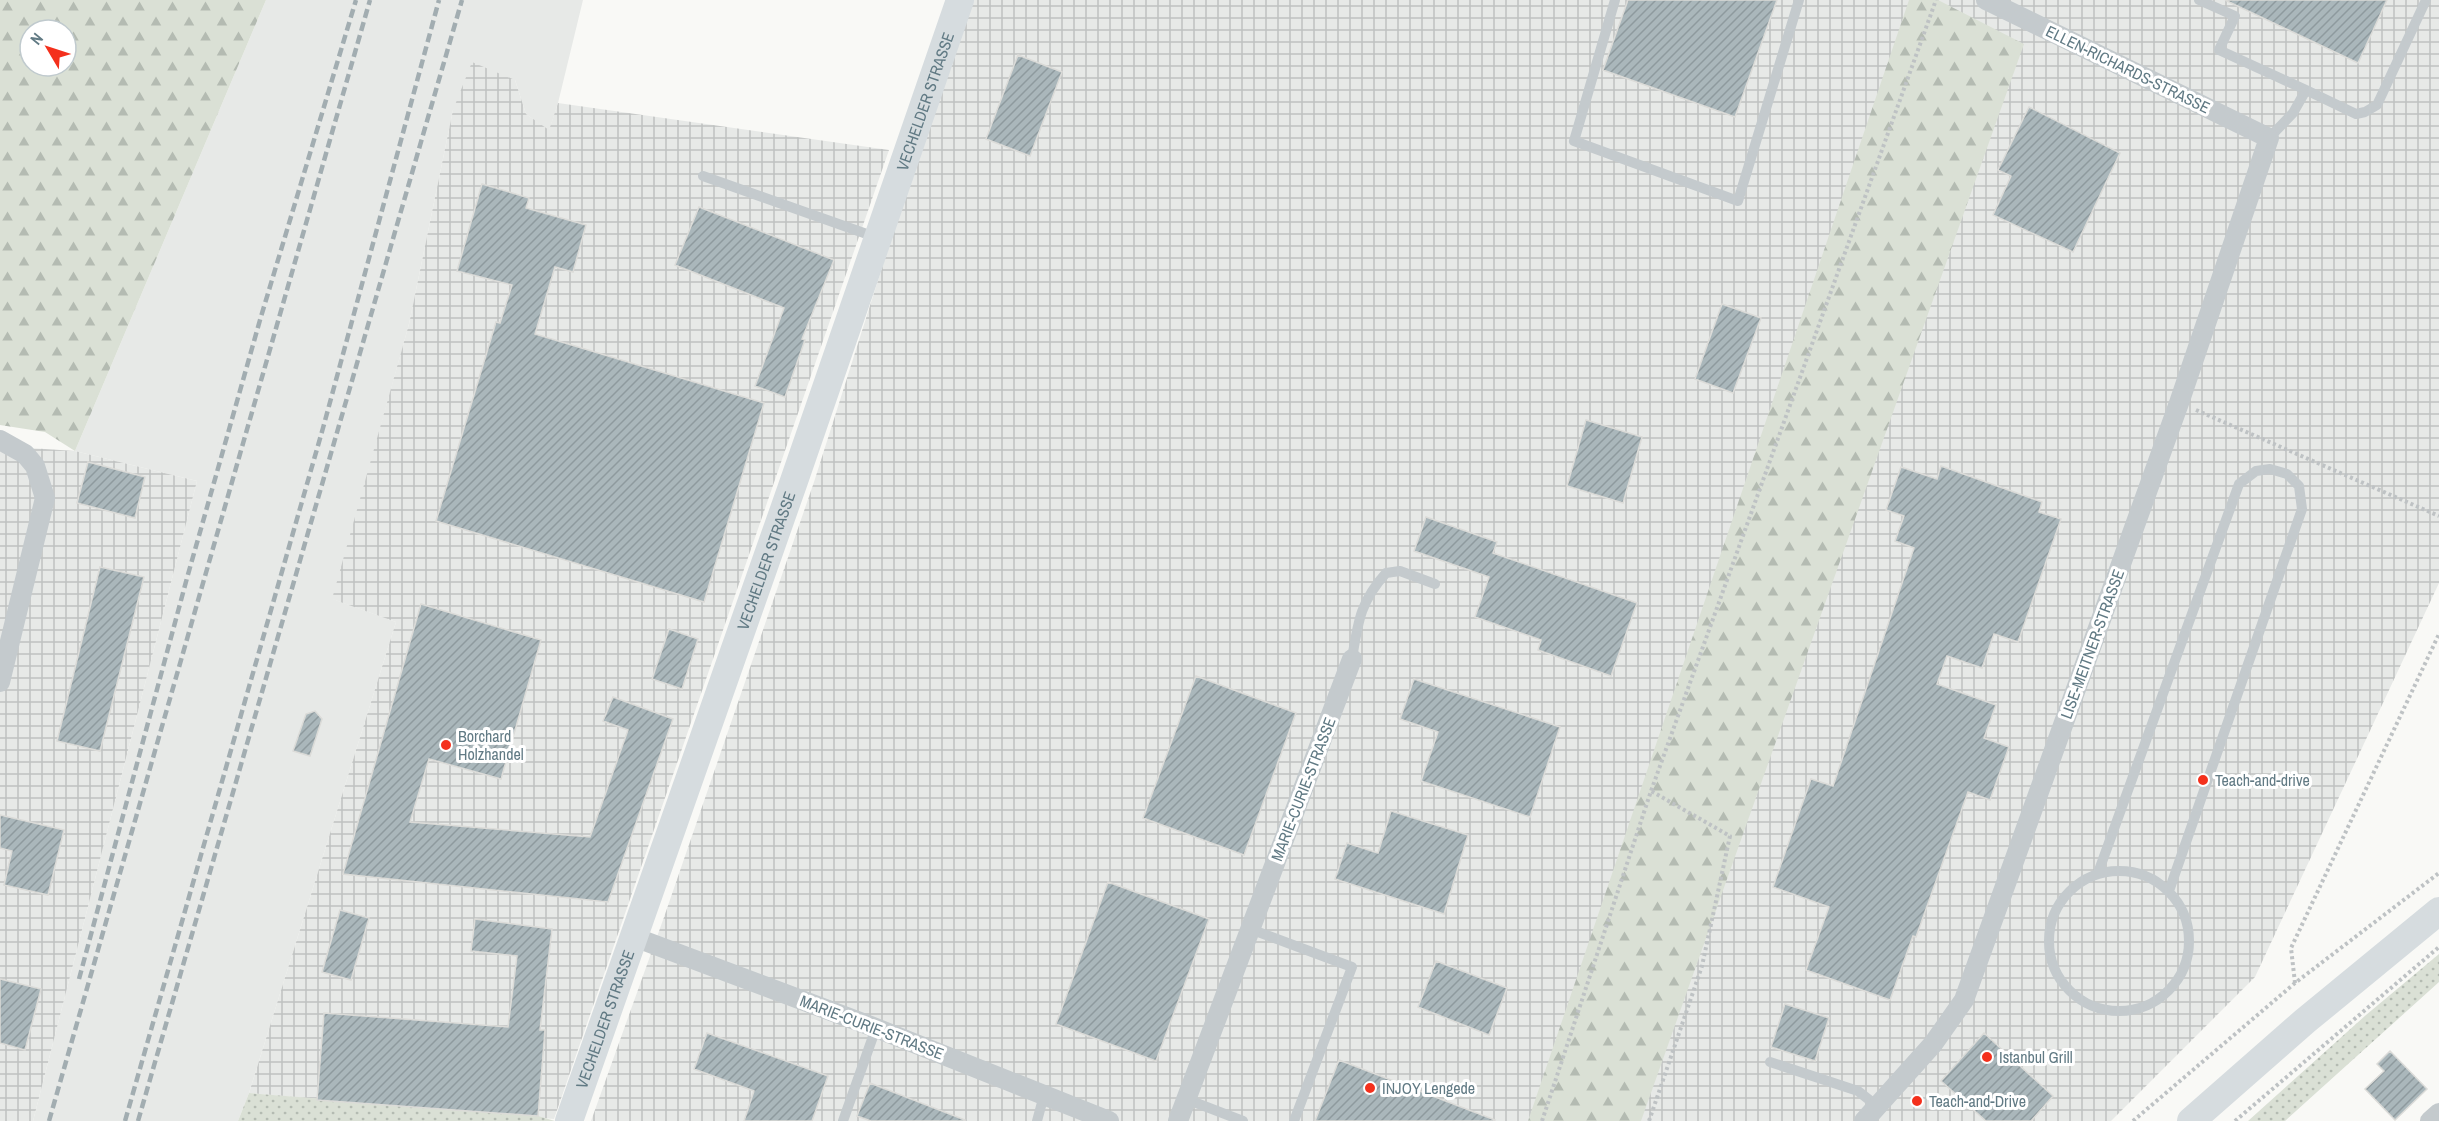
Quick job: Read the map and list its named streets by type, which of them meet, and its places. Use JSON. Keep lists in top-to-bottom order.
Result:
{
  "streets": {
    "main road": ["VECHELDER STRASSE"],
    "street": ["ELLEN-RICHARDS-STRASSE", "LISE-MEITNER-STRASSE", "MARIE-CURIE-STRASSE"]
  },
  "crossings": [
    ["ELLEN-RICHARDS-STRASSE", "LISE-MEITNER-STRASSE"],
    ["VECHELDER STRASSE", "MARIE-CURIE-STRASSE"]
  ],
  "places": [
    "Borchard Holzhandel",
    "Teach-and-drive",
    "Istanbul Grill",
    "INJOY Lengede",
    "Teach-and-Drive"
  ],
  "north": "top left"
}
